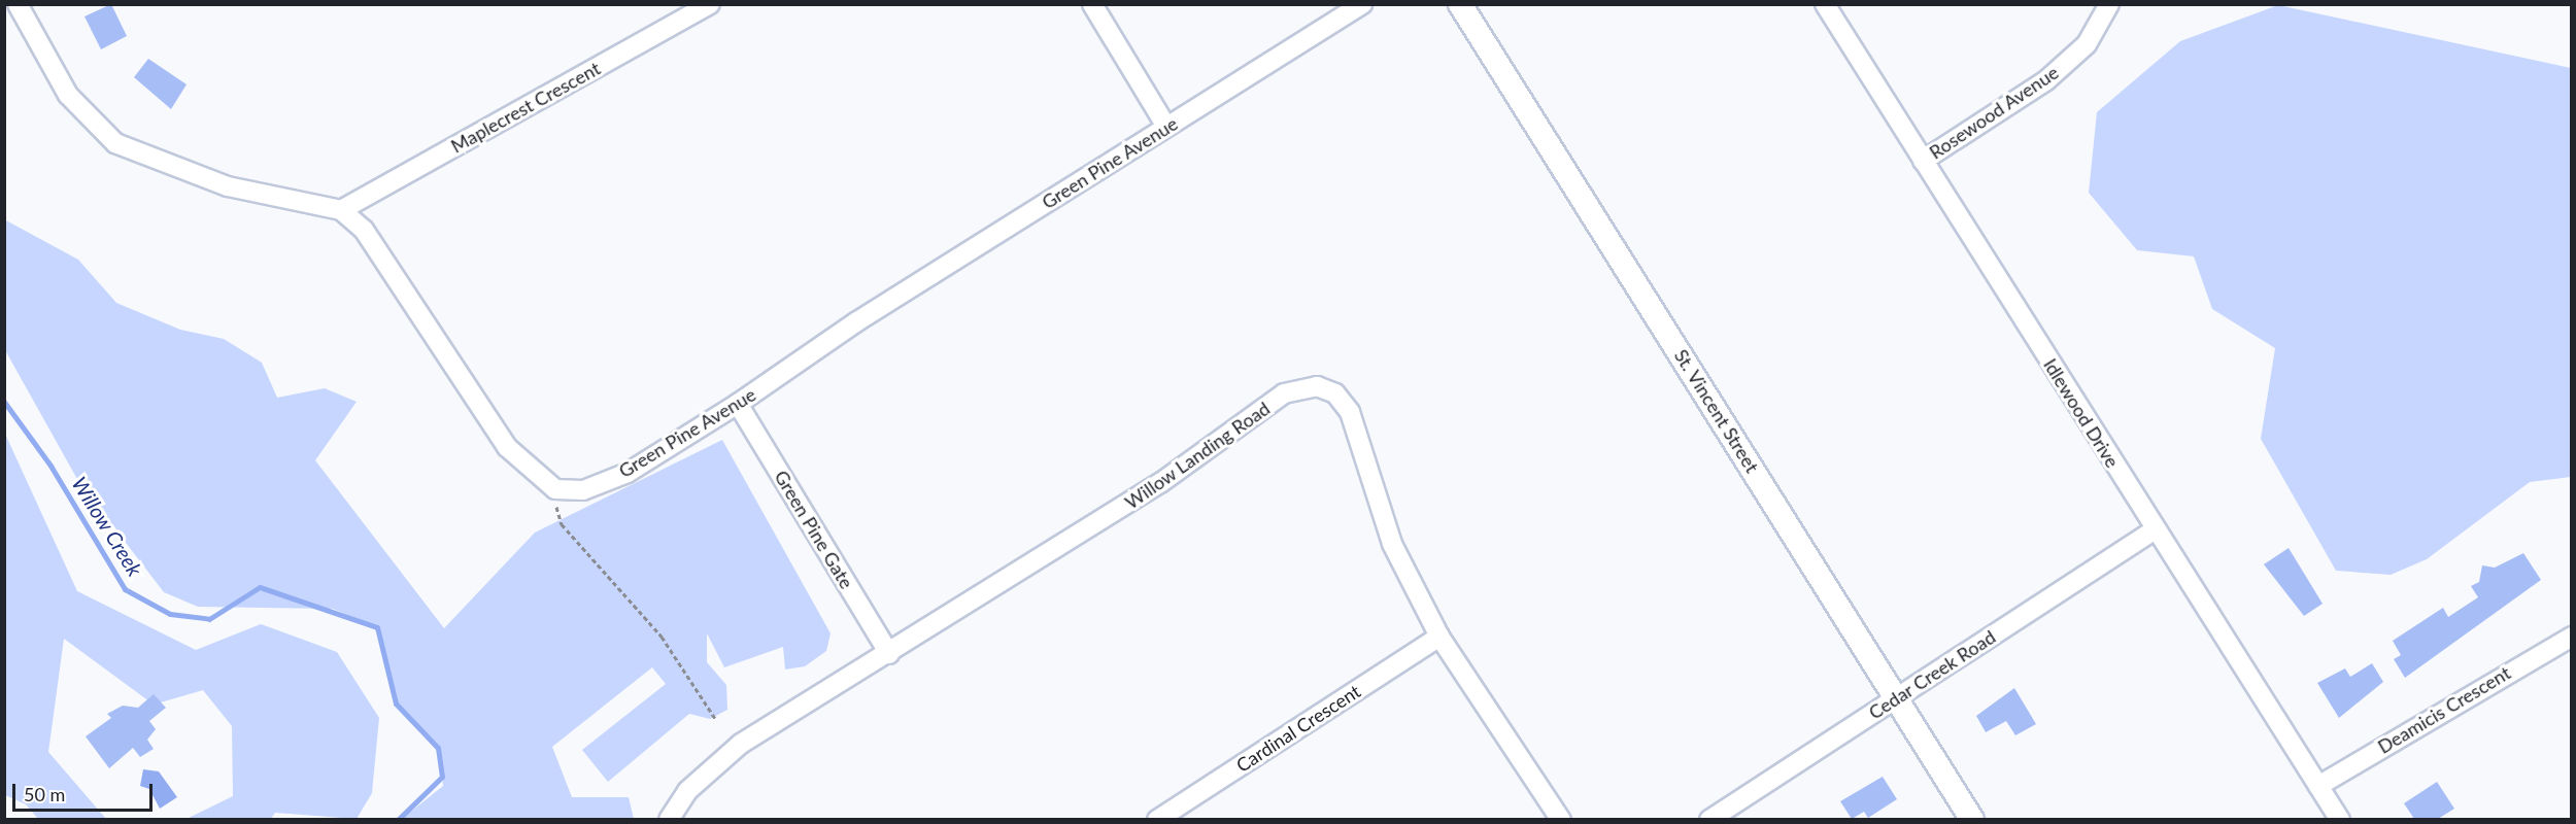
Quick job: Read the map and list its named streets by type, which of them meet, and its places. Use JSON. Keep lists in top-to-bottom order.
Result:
{
  "streets": {
    "street": [
      "Maplecrest Crescent",
      "Rosewood Avenue",
      "Green Pine Avenue",
      "St. Vincent Street",
      "Idlewood Drive",
      "Willow Landing Road",
      "Green Pine Gate",
      "Cedar Creek Road",
      "Deamicis Crescent",
      "Cardinal Crescent"
    ]
  },
  "crossings": [
    ["Rosewood Avenue", "Idlewood Drive"],
    ["Green Pine Avenue", "Green Pine Gate"],
    ["St. Vincent Street", "Cedar Creek Road"],
    ["Idlewood Drive", "Cedar Creek Road"],
    ["Idlewood Drive", "Deamicis Crescent"],
    ["Willow Landing Road", "Green Pine Gate"],
    ["Willow Landing Road", "Cardinal Crescent"]
  ],
  "water": ["Willow Creek"],
  "scale_bar": "50 m"
}
